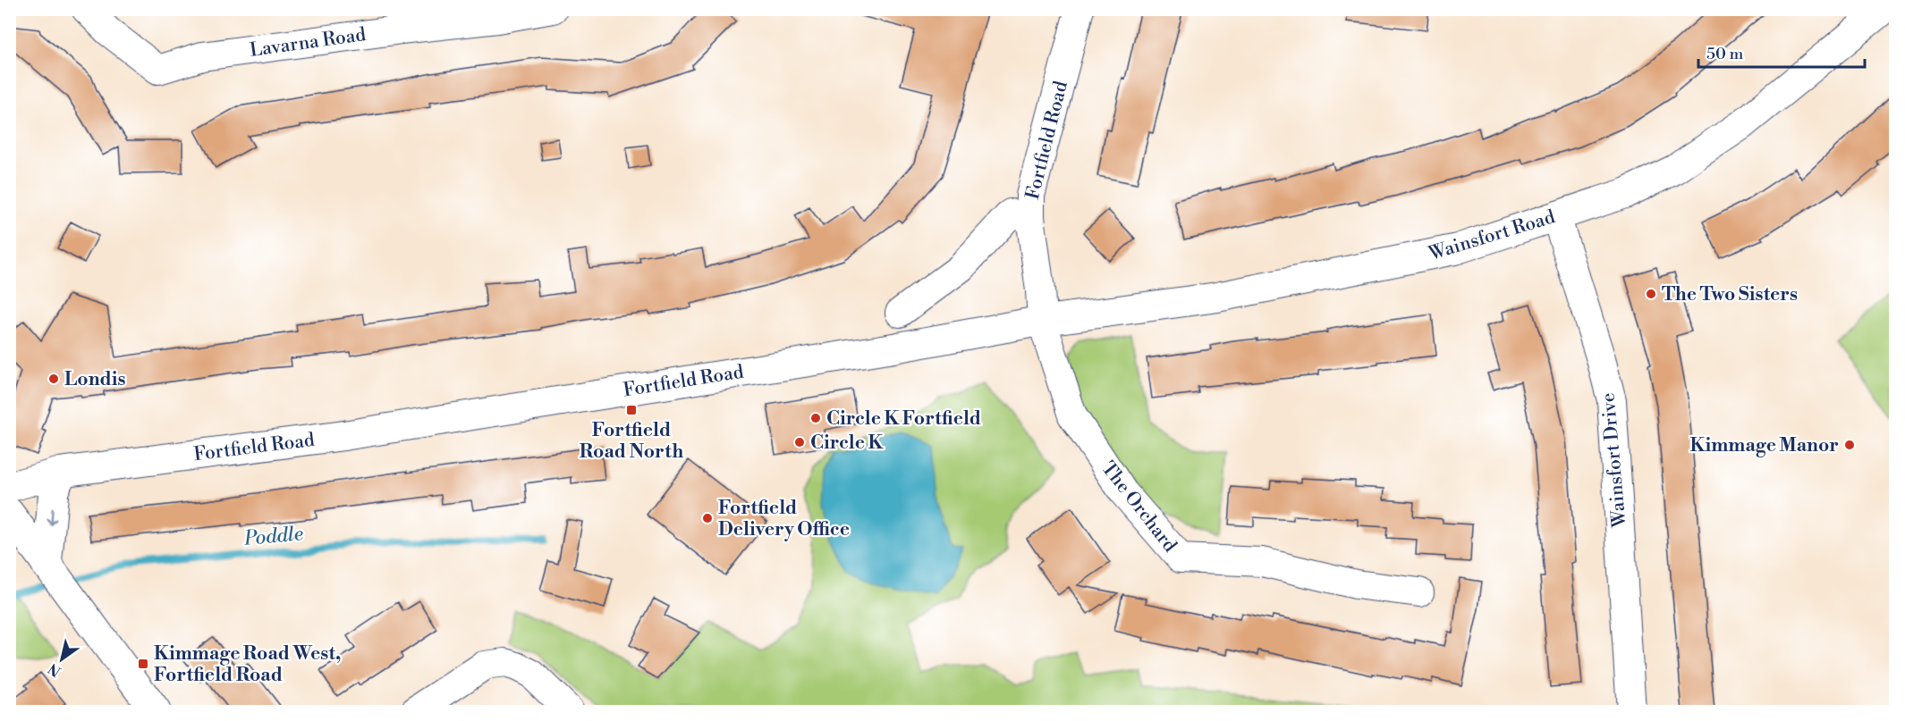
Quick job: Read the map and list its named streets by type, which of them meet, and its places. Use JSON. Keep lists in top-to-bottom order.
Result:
{
  "streets": {
    "main road": ["Fortfield Road", "Wainsfort Road"],
    "street": ["Lavarna Road", "Wainsfort Drive", "The Orchard"]
  },
  "crossings": [
    ["Fortfield Road", "Wainsfort Road"],
    ["Fortfield Road", "The Orchard"],
    ["Wainsfort Road", "Wainsfort Drive"],
    ["Wainsfort Road", "The Orchard"]
  ],
  "water": ["Poddle"],
  "places": {
    "other": [
      "The Two Sisters",
      "Londis",
      "Circle K Fortfield",
      "Circle K",
      "Kimmage Manor",
      "Fortfield Delivery Office"
    ],
    "transit": ["Fortfield Road North", "Kimmage Road West, Fortfield Road"]
  },
  "scale_bar": "50 m",
  "north": "bottom left"
}
